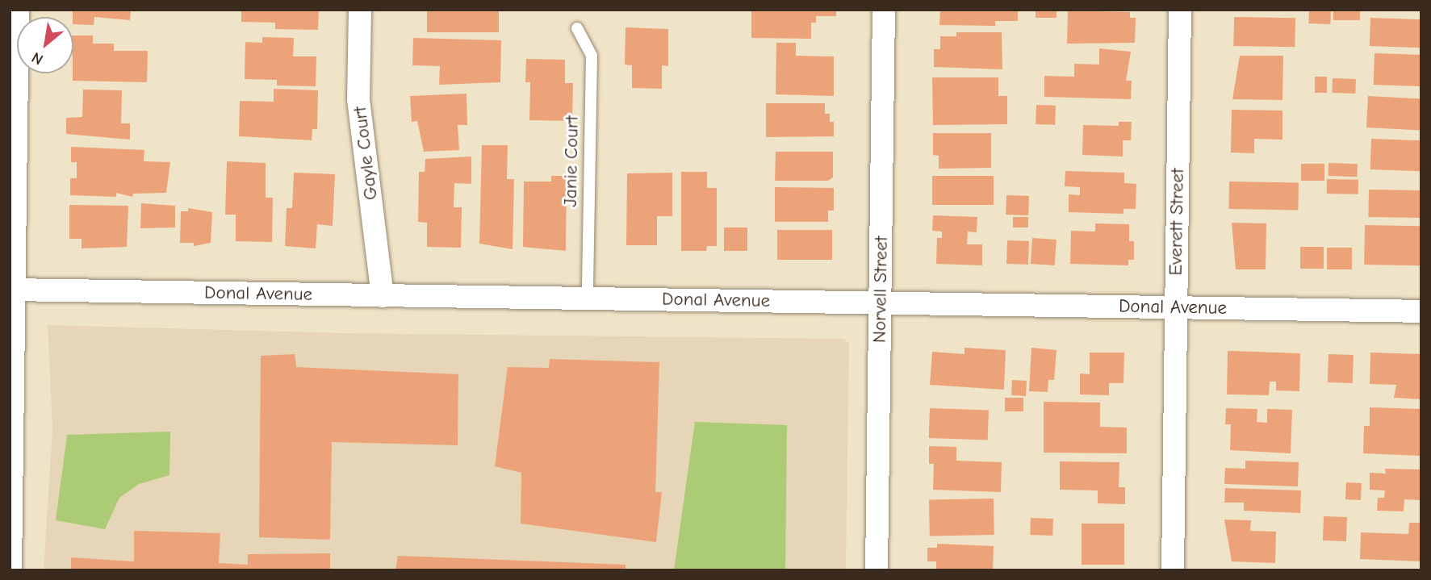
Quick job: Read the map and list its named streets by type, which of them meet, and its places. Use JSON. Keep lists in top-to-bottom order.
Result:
{
  "streets": {
    "street": [
      "Gayle Court",
      "Everett Street",
      "Norvell Street",
      "Donal Avenue"
    ],
    "lane": ["Janie Court"]
  },
  "crossings": [
    ["Gayle Court", "Donal Avenue"],
    ["Janie Court", "Donal Avenue"],
    ["Everett Street", "Donal Avenue"],
    ["Norvell Street", "Donal Avenue"]
  ],
  "north": "bottom left"
}
